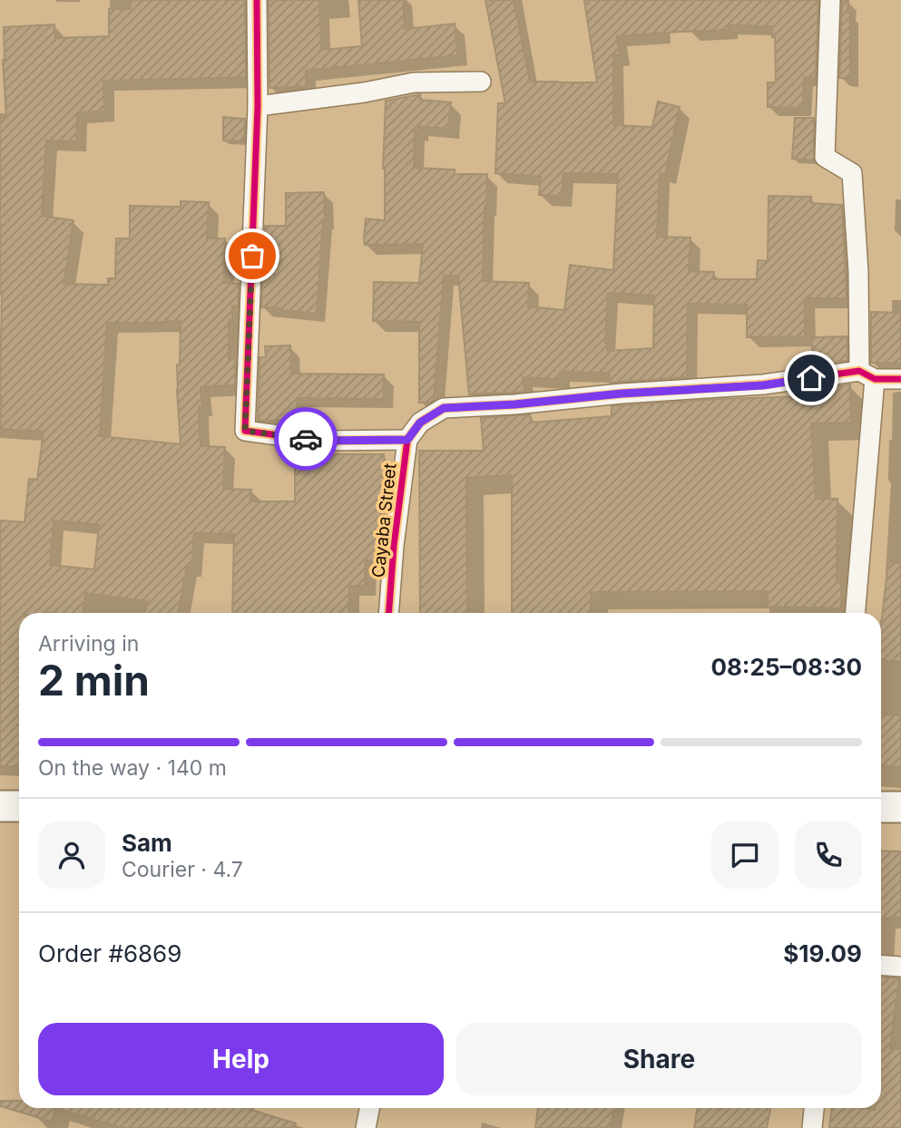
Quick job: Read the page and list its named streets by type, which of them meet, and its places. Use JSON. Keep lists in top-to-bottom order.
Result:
{
  "streets": {
    "street": ["Cayaba Street"]
  },
  "page": {
    "heading": ["2 min", "Arriving in", "08:25–08:30"],
    "panel": [
      "Sam",
      "Courier · 4.7",
      "Order #6869",
      "$19.09"
    ],
    "bar": "On the way · 140 m",
    "buttons": ["Help", "Share"]
  }
}
